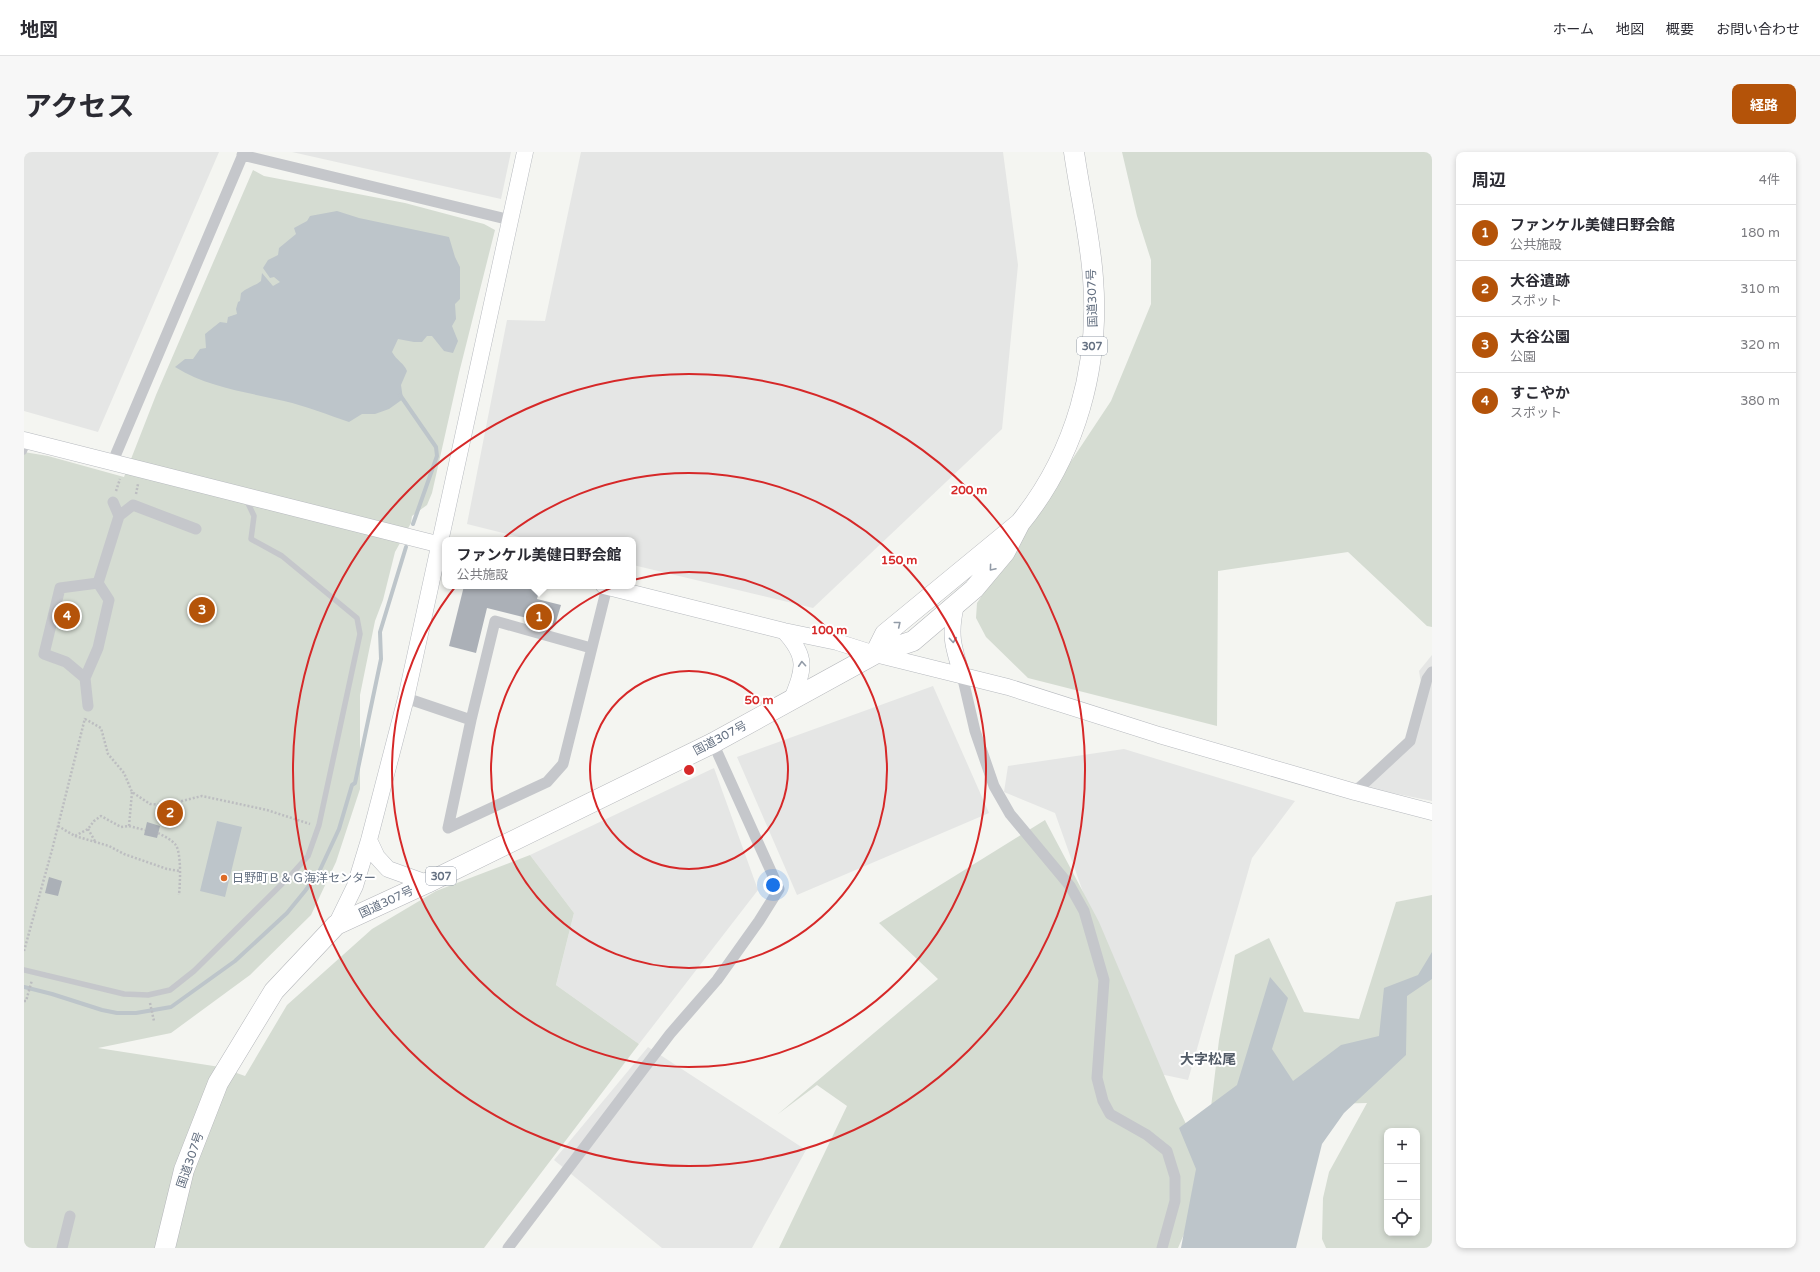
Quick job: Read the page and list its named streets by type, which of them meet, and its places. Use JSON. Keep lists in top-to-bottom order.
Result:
{
  "streets": {
    "highway": ["国道307号", "307"]
  },
  "districts": ["大字松尾"],
  "places": ["日野町Ｂ＆Ｇ海洋センター"],
  "page": {
    "header": "地図",
    "nav": [
      "ホーム",
      "地図",
      "概要",
      "お問い合わせ"
    ],
    "title": "アクセス",
    "buttons": "経路",
    "heading": ["周辺", "4件"],
    "list": [
      {
        "mark": "1",
        "name": "ファンケル美健日野会館",
        "note": "公共施設",
        "value": "180 m"
      },
      {
        "mark": "2",
        "name": "大谷遺跡",
        "note": "スポット",
        "value": "310 m"
      },
      {
        "mark": "3",
        "name": "大谷公園",
        "note": "公園",
        "value": "320 m"
      },
      {
        "mark": "4",
        "name": "すこやか",
        "note": "スポット",
        "value": "380 m"
      }
    ],
    "popup": ["ファンケル美健日野会館", "公共施設"],
    "pins": [
      "3",
      "4",
      "1",
      "2"
    ],
    "map_buttons": ["+", "−"]
  },
  "rings": [
    "200 m",
    "150 m",
    "100 m",
    "50 m"
  ]
}
